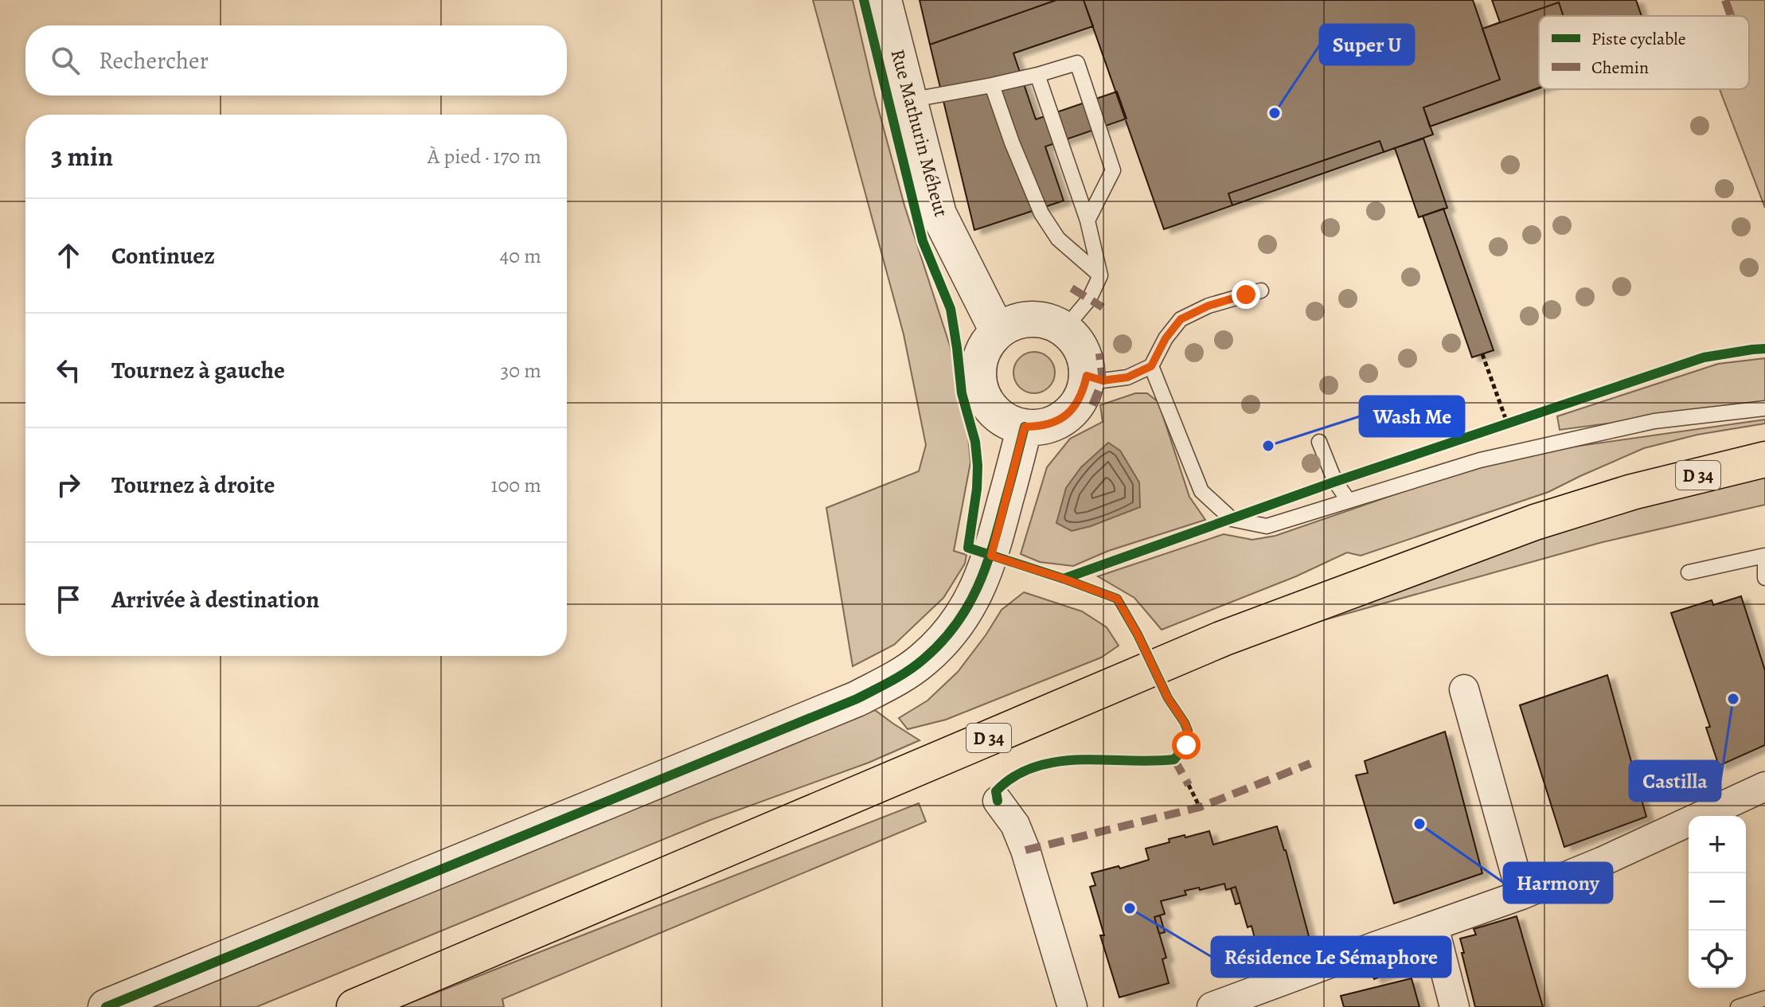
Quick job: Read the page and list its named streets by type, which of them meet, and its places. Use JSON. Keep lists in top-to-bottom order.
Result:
{
  "streets": {
    "main road": ["D 34"],
    "street": ["Rue Mathurin Méheut"]
  },
  "places": [
    "Super U",
    "Wash Me",
    "Castilla",
    "Harmony",
    "Résidence Le Sémaphore"
  ],
  "legend": ["Piste cyclable", "Chemin"],
  "page": {
    "search": "Rechercher",
    "heading": ["3 min", "À pied · 170 m"],
    "list": [
      ["Continuez", "40 m"],
      ["Tournez à gauche", "30 m"],
      ["Tournez à droite", "100 m"],
      "Arrivée à destination"
    ],
    "map_buttons": ["+", "−"]
  }
}
